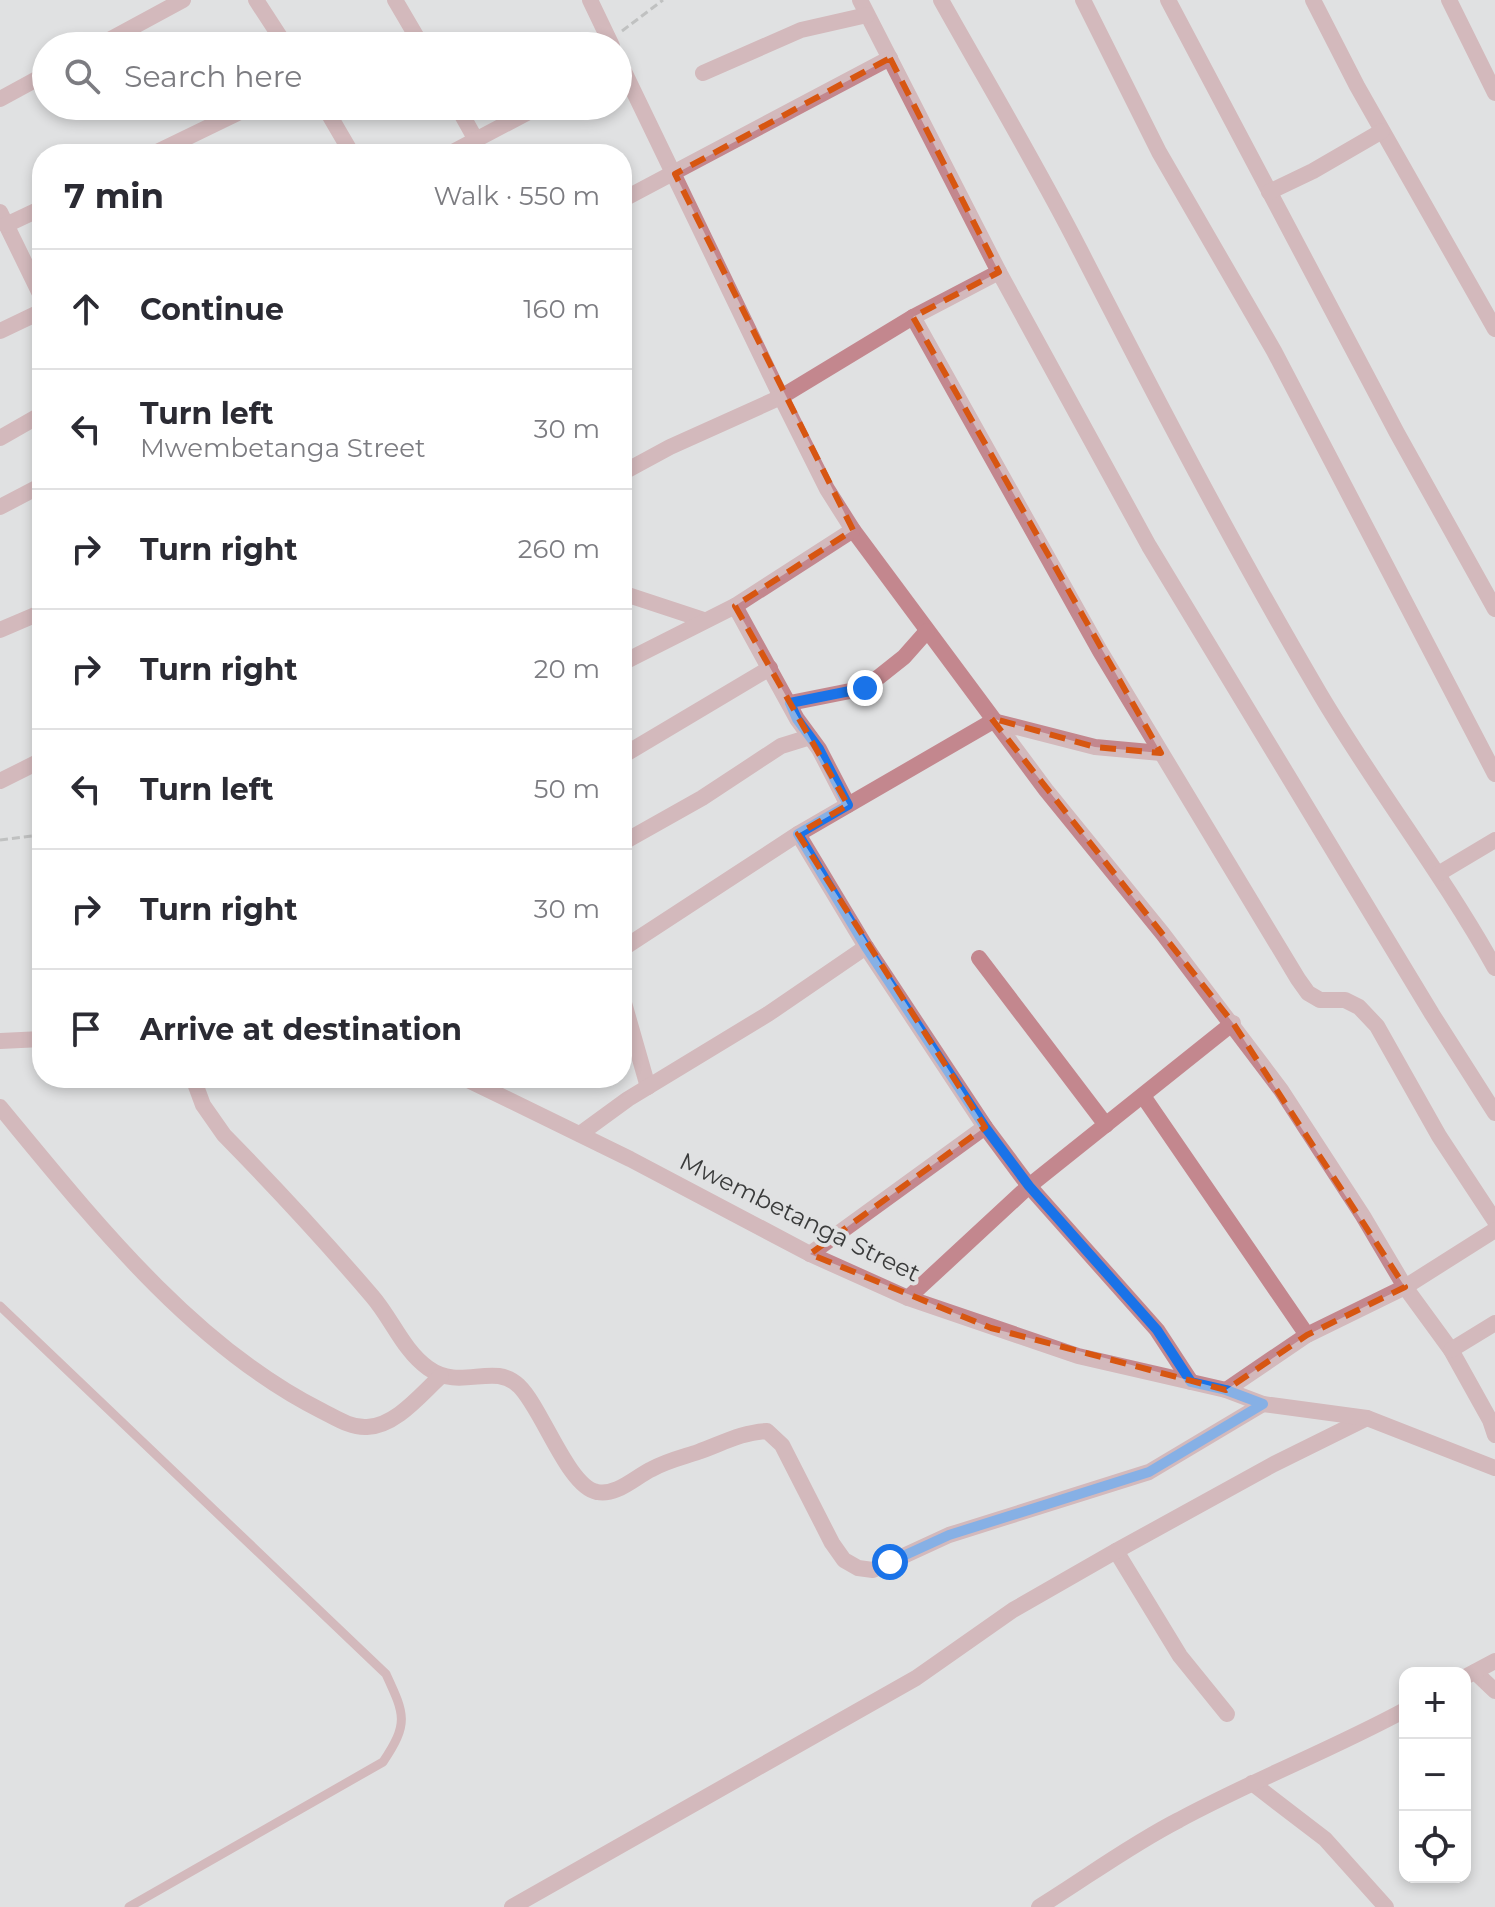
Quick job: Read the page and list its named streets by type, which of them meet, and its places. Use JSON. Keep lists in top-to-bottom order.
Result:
{
  "streets": {
    "street": ["Mwembetanga Street"]
  },
  "page": {
    "search": "Search here",
    "heading": ["7 min", "Walk · 550 m"],
    "list": [
      ["Continue", "160 m"],
      ["Turn left", "Mwembetanga Street", "30 m"],
      ["Turn right", "260 m"],
      ["Turn right", "20 m"],
      ["Turn left", "50 m"],
      ["Turn right", "30 m"],
      "Arrive at destination"
    ],
    "map_buttons": ["+", "−"]
  }
}
